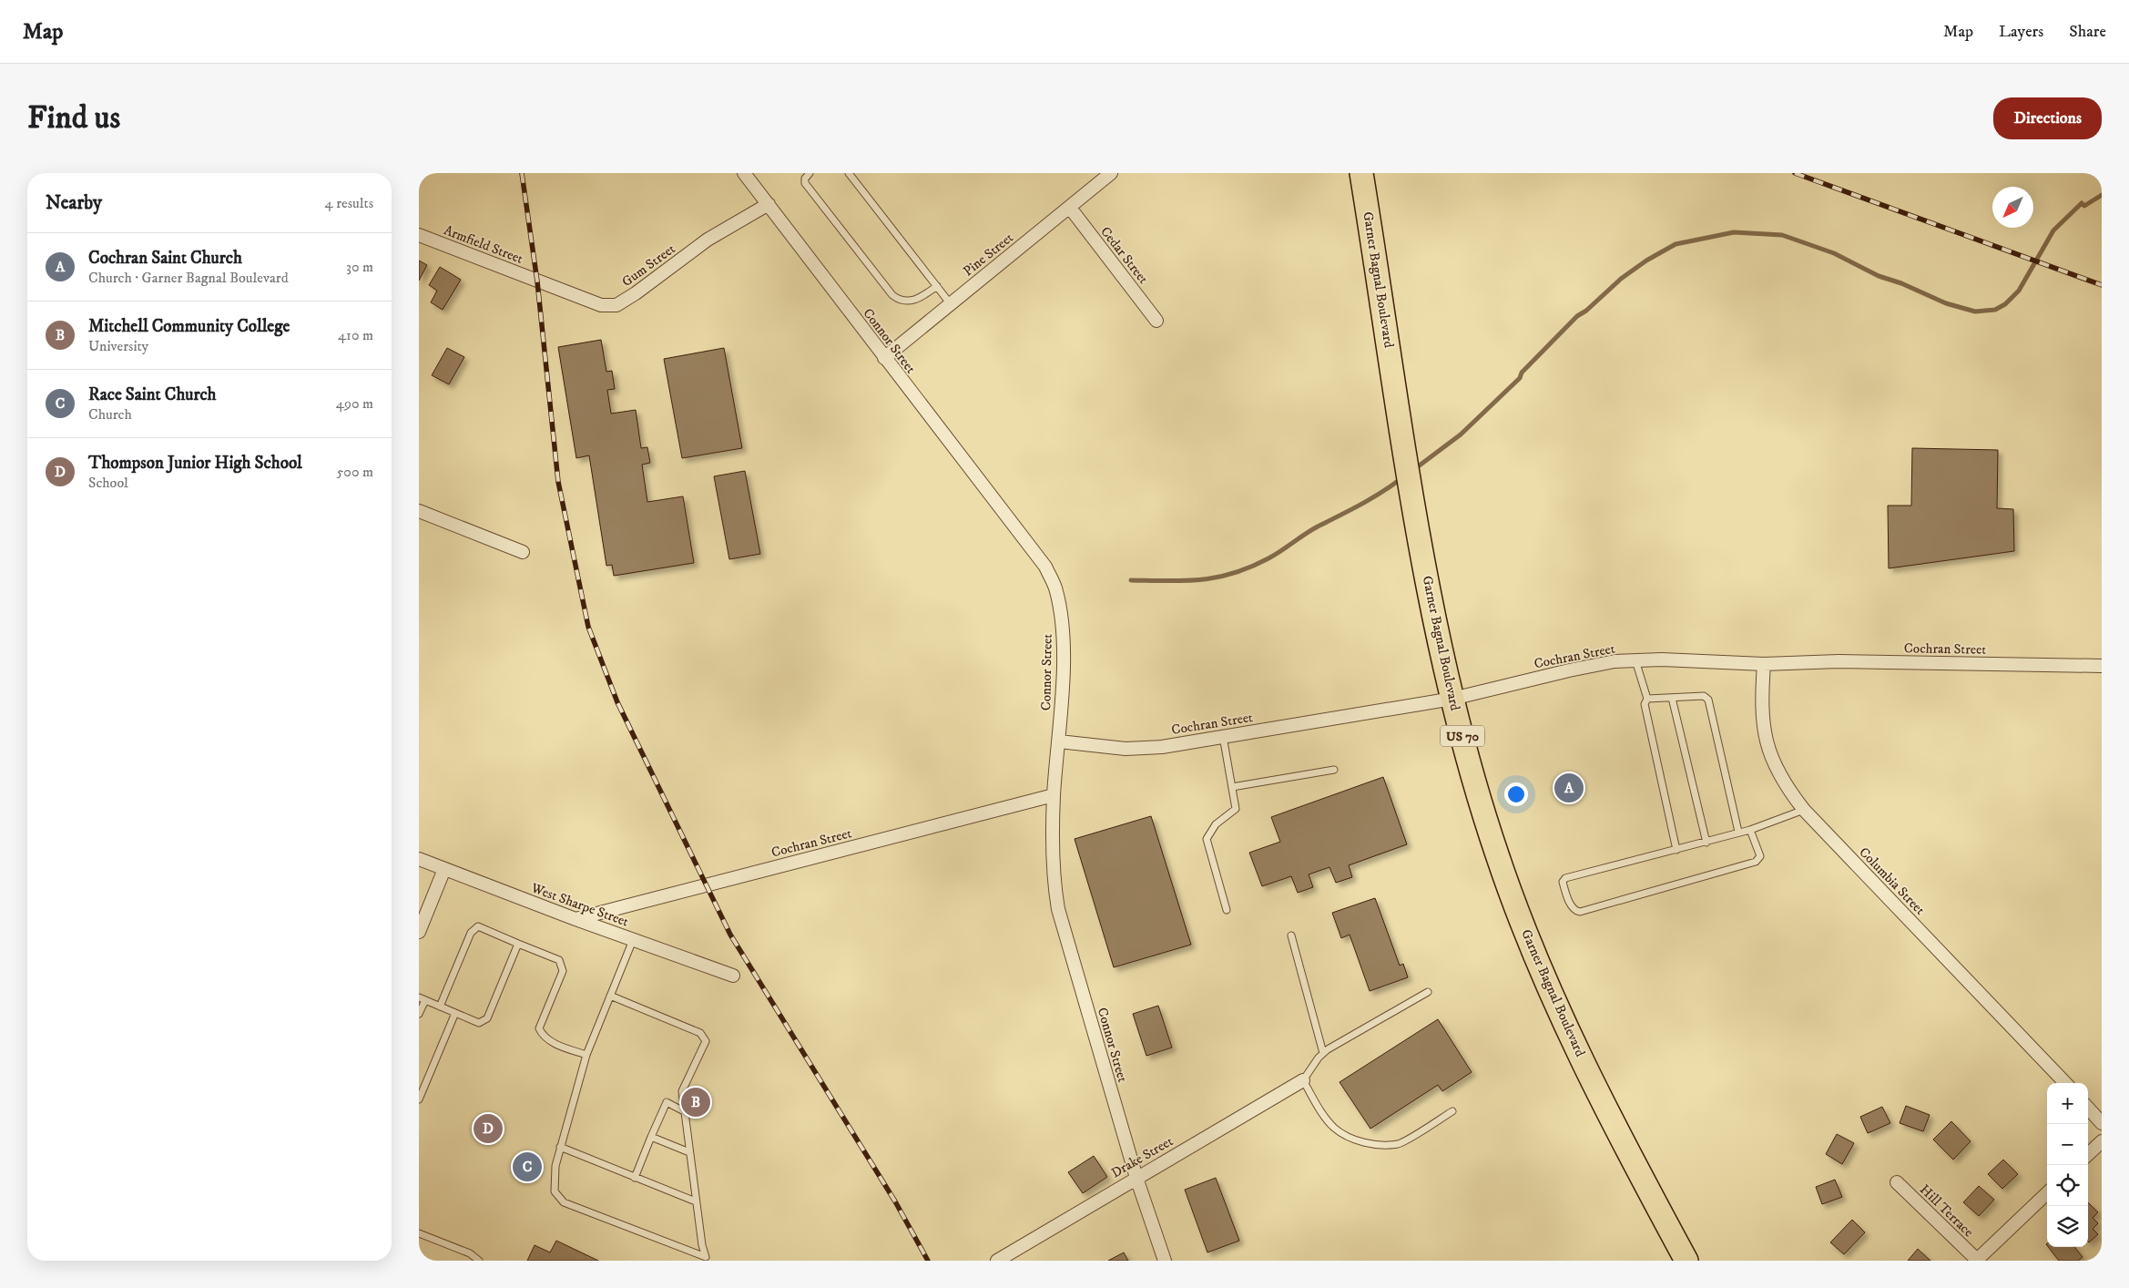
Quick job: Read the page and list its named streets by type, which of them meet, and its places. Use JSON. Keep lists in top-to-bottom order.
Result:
{
  "streets": {
    "highway": ["Garner Bagnal Boulevard", "US 70"],
    "street": [
      "Armfield Street",
      "Pine Street",
      "Cedar Street",
      "Gum Street",
      "Connor Street",
      "Cochran Street",
      "Columbia Street",
      "West Sharpe Street",
      "Drake Street",
      "Hill Terrace"
    ]
  },
  "crossings": [
    ["Armfield Street", "Gum Street"],
    ["Pine Street", "Cedar Street"],
    ["Pine Street", "Connor Street"],
    ["Gum Street", "Connor Street"],
    ["Garner Bagnal Boulevard", "Cochran Street"],
    ["Connor Street", "Cochran Street"],
    ["Connor Street", "Drake Street"],
    ["Cochran Street", "Columbia Street"],
    ["Cochran Street", "West Sharpe Street"]
  ],
  "north": "bottom left",
  "page": {
    "header": "Map",
    "nav": ["Map", "Layers", "Share"],
    "buttons": "Directions",
    "title": "Find us",
    "heading": ["Nearby", "4 results"],
    "list": [
      {
        "mark": "A",
        "name": "Cochran Saint Church",
        "note": "Church · Garner Bagnal Boulevard",
        "value": "30 m"
      },
      {
        "mark": "B",
        "name": "Mitchell Community College",
        "note": "University",
        "value": "410 m"
      },
      {
        "mark": "C",
        "name": "Race Saint Church",
        "note": "Church",
        "value": "490 m"
      },
      {
        "mark": "D",
        "name": "Thompson Junior High School",
        "note": "School",
        "value": "500 m"
      }
    ],
    "pins": [
      "A",
      "B",
      "D",
      "C"
    ],
    "map_buttons": ["+", "−"]
  }
}
